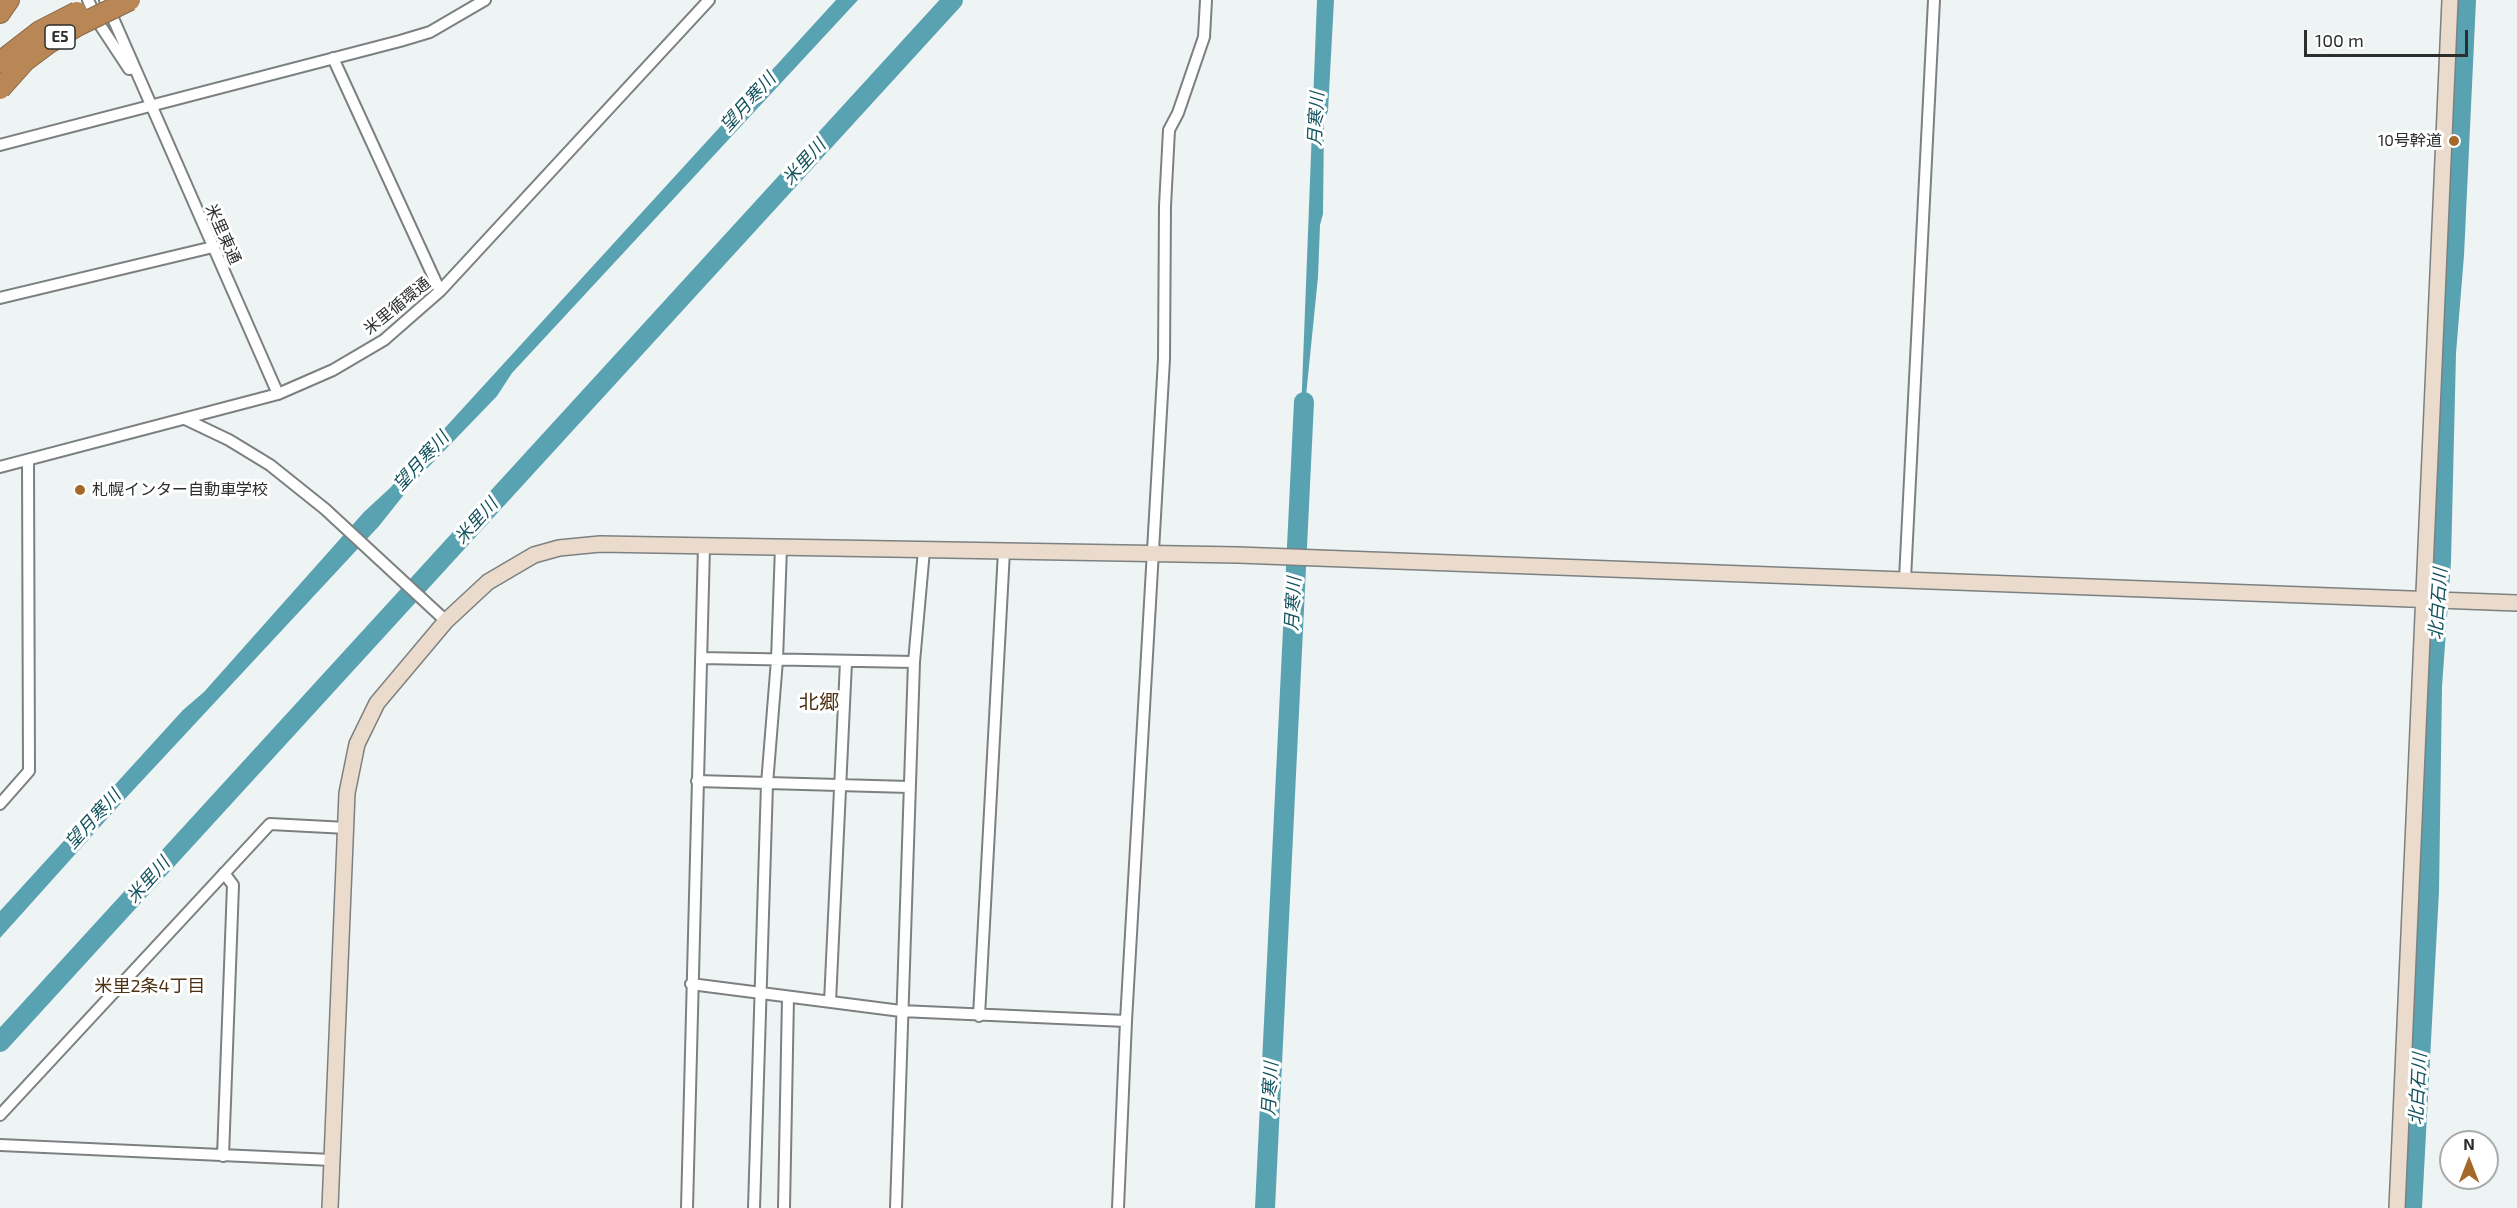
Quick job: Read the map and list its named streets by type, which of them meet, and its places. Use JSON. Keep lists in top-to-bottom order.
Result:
{
  "streets": {
    "highway": ["E5"],
    "street": ["米里東通", "米里循環通"]
  },
  "crossings": [
    ["米里東通", "米里循環通"]
  ],
  "districts": ["北郷", "米里2条4丁目"],
  "water": [
    "望月寒川",
    "月寒川",
    "米里川",
    "北白石川"
  ],
  "places": ["10号幹道", "札幌インター自動車学校"],
  "scale_bar": "100 m",
  "north": "top"
}
